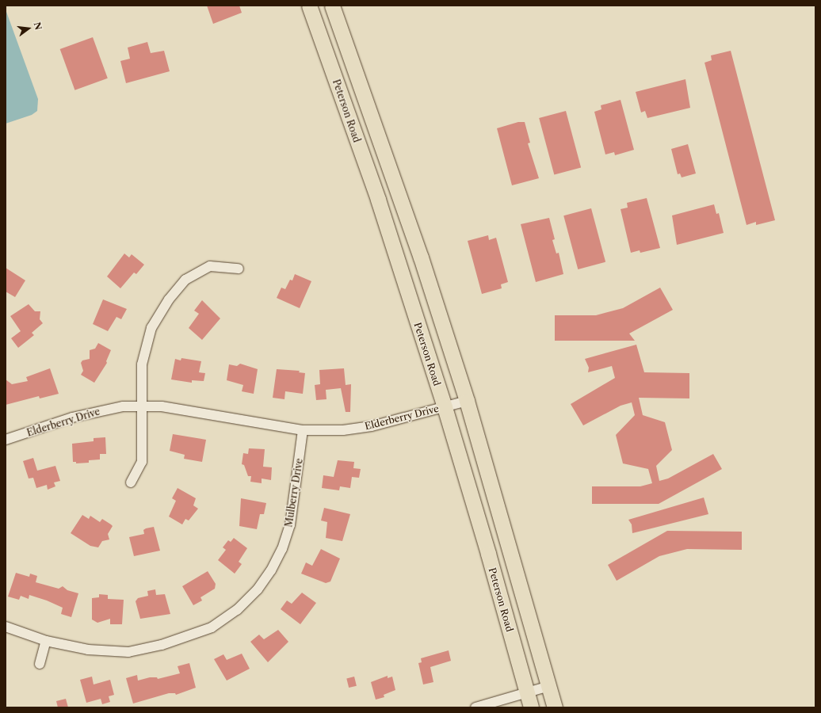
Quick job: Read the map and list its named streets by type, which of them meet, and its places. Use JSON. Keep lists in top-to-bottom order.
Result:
{
  "streets": {
    "main road": ["Peterson Road"],
    "street": ["Elderberry Drive", "Mulberry Drive"]
  },
  "crossings": [
    ["Peterson Road", "Elderberry Drive"],
    ["Elderberry Drive", "Mulberry Drive"]
  ],
  "north": "right"
}
